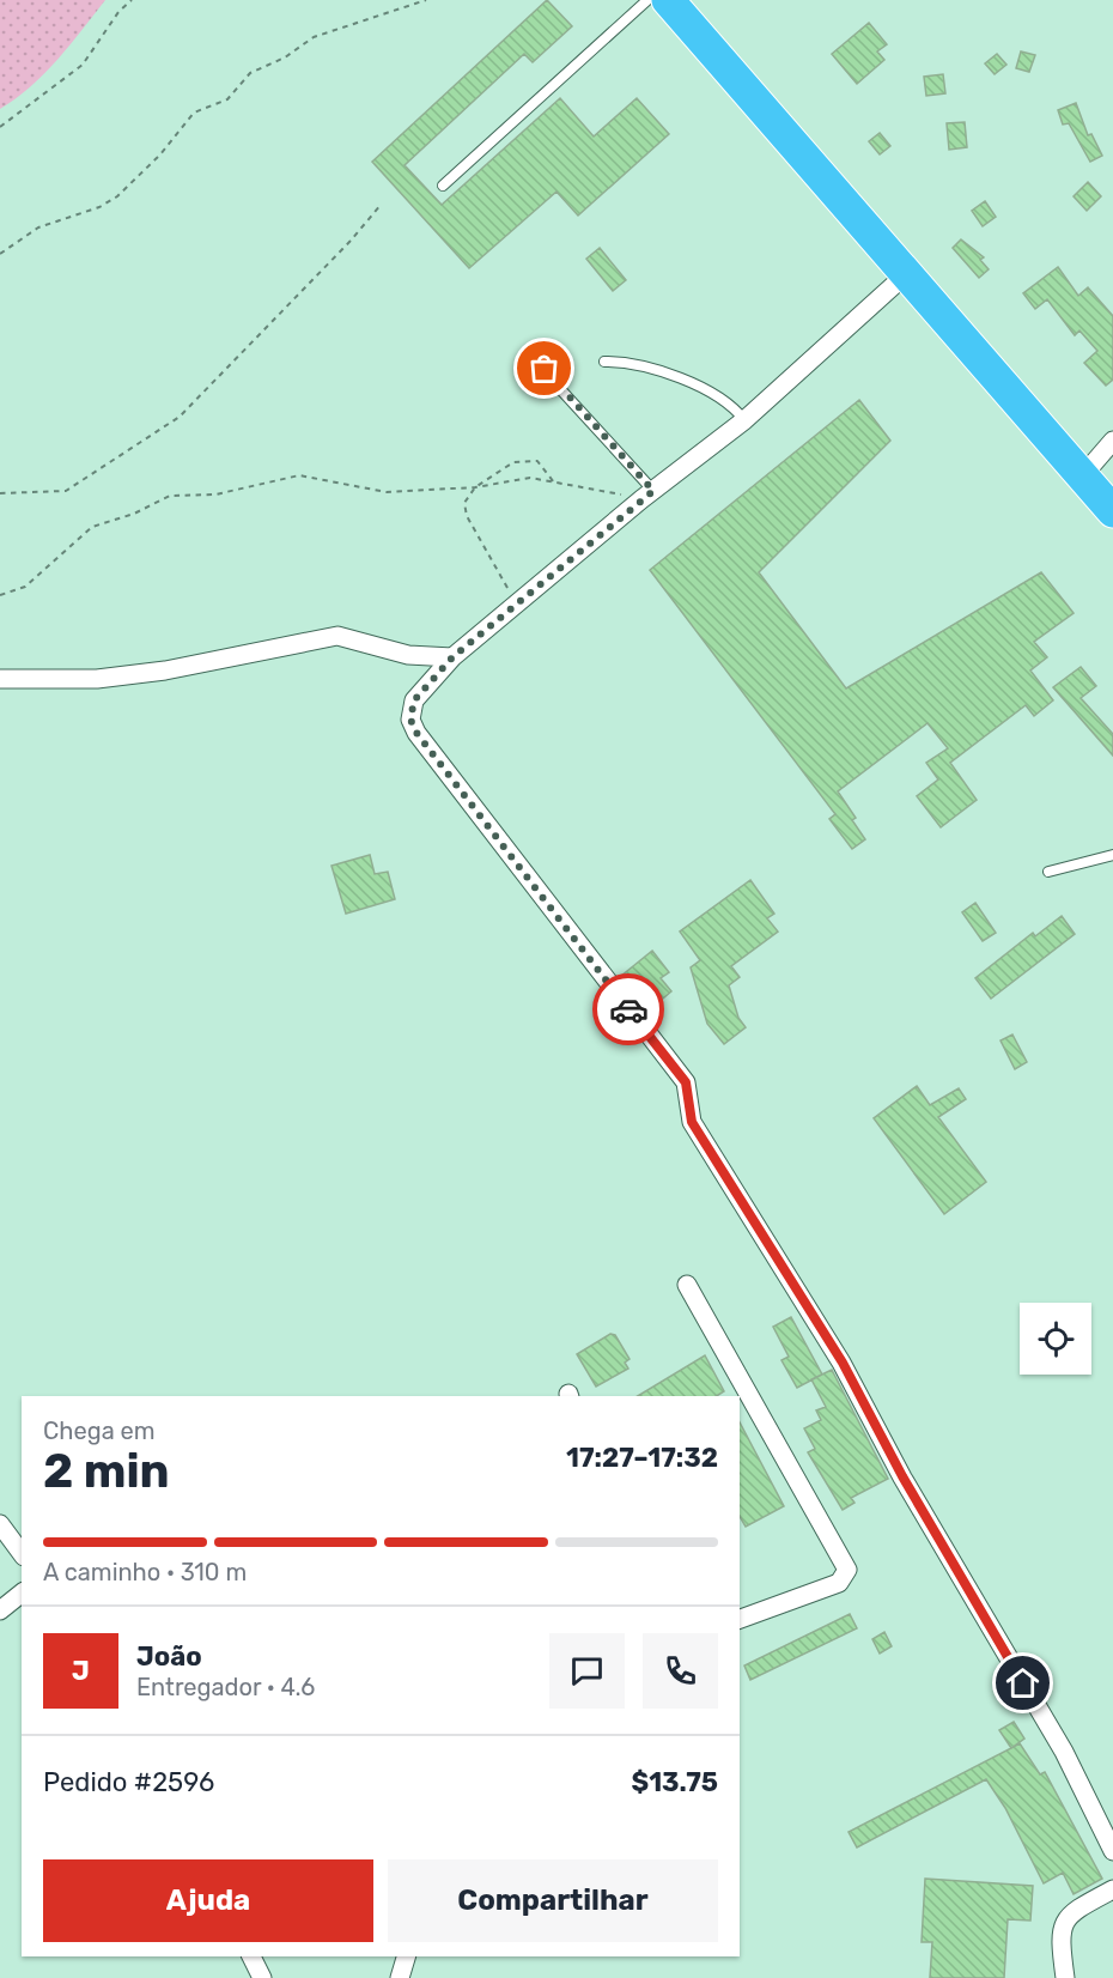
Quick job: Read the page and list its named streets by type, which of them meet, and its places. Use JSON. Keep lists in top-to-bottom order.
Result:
{
  "page": {
    "heading": ["2 min", "Chega em", "17:27–17:32"],
    "panel": [
      "João",
      "Entregador · 4.6",
      "Pedido #2596",
      "$13.75"
    ],
    "bar": "A caminho · 310 m",
    "round": "J",
    "buttons": ["Ajuda", "Compartilhar"]
  }
}
